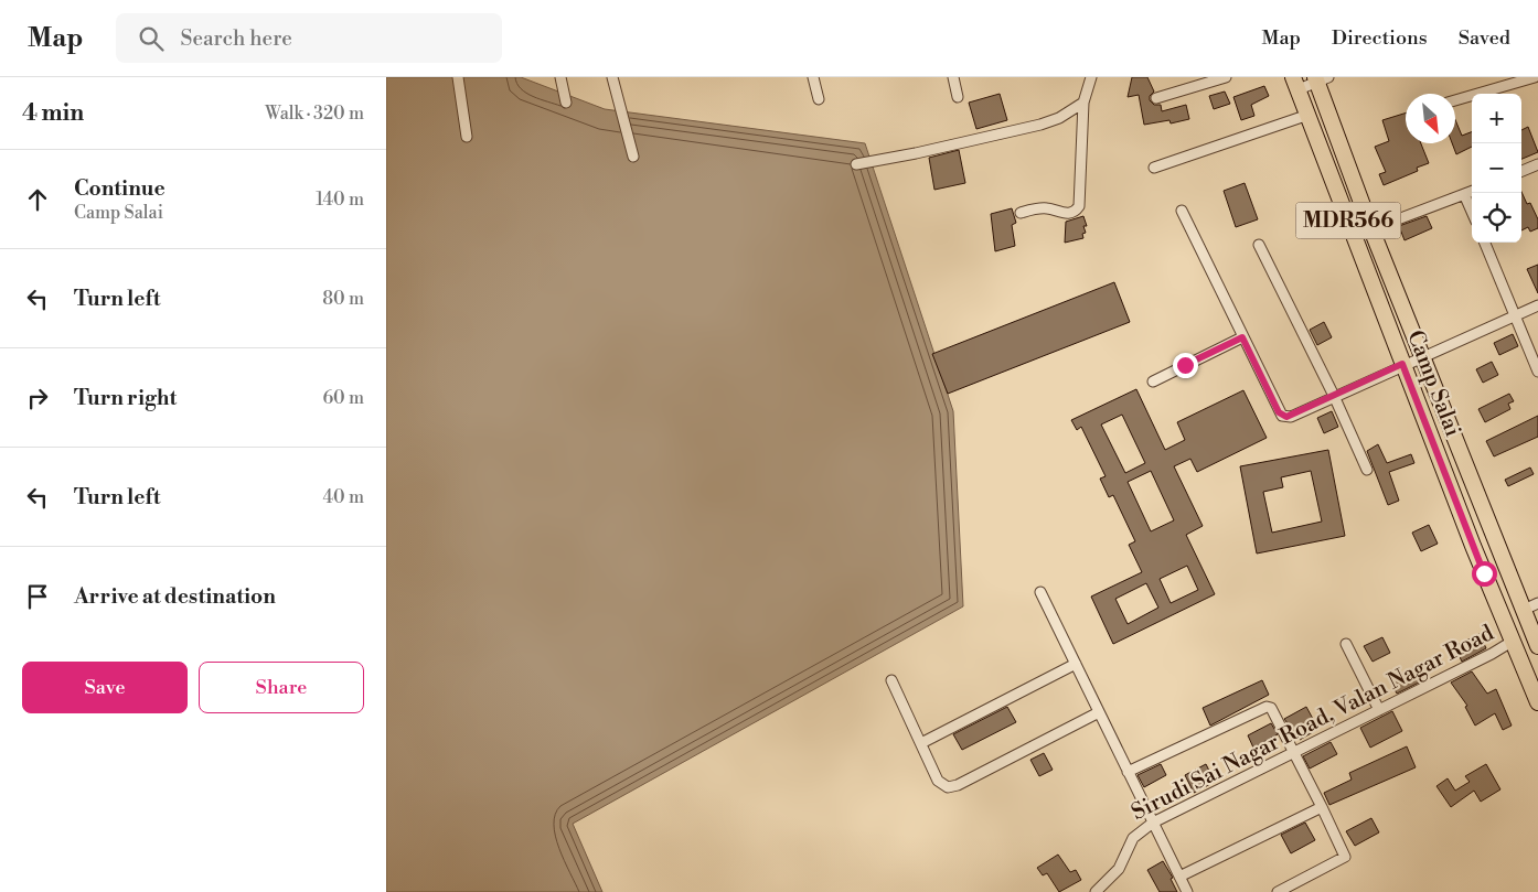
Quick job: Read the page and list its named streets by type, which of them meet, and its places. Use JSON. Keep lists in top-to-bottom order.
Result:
{
  "streets": {
    "main road": ["MDR566", "Camp Salai"],
    "street": ["Sirudi Sai Nagar Road, Valan Nagar Road"]
  },
  "crossings": [
    ["Camp Salai", "Sirudi Sai Nagar Road, Valan Nagar Road"]
  ],
  "north": "bottom right",
  "page": {
    "header": "Map",
    "search": "Search here",
    "nav": ["Map", "Directions", "Saved"],
    "heading": ["4 min", "Walk · 320 m"],
    "map_buttons": ["+", "−"],
    "list": [
      ["Continue", "Camp Salai", "140 m"],
      ["Turn left", "80 m"],
      ["Turn right", "60 m"],
      ["Turn left", "40 m"],
      "Arrive at destination"
    ],
    "buttons": ["Save", "Share"]
  }
}
